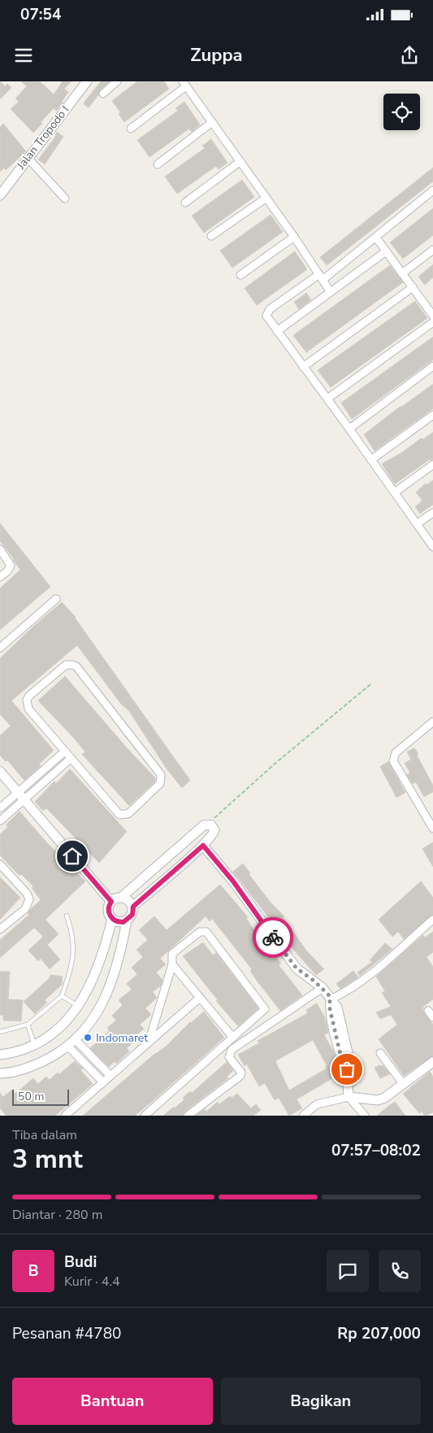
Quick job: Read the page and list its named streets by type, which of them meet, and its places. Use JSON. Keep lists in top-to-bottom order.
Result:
{
  "streets": {
    "street": ["Jalan Tropodo I"]
  },
  "places": ["Indomaret"],
  "scale_bar": "50 m",
  "page": {
    "status": "07:54",
    "header": "Zuppa",
    "scale": "50 m",
    "heading": ["3 mnt", "Tiba dalam", "07:57–08:02"],
    "panel": [
      "Budi",
      "Kurir · 4.4",
      "Pesanan #4780",
      "Rp 207,000"
    ],
    "bar": "Diantar · 280 m",
    "round": "B",
    "buttons": ["Bantuan", "Bagikan"]
  }
}
